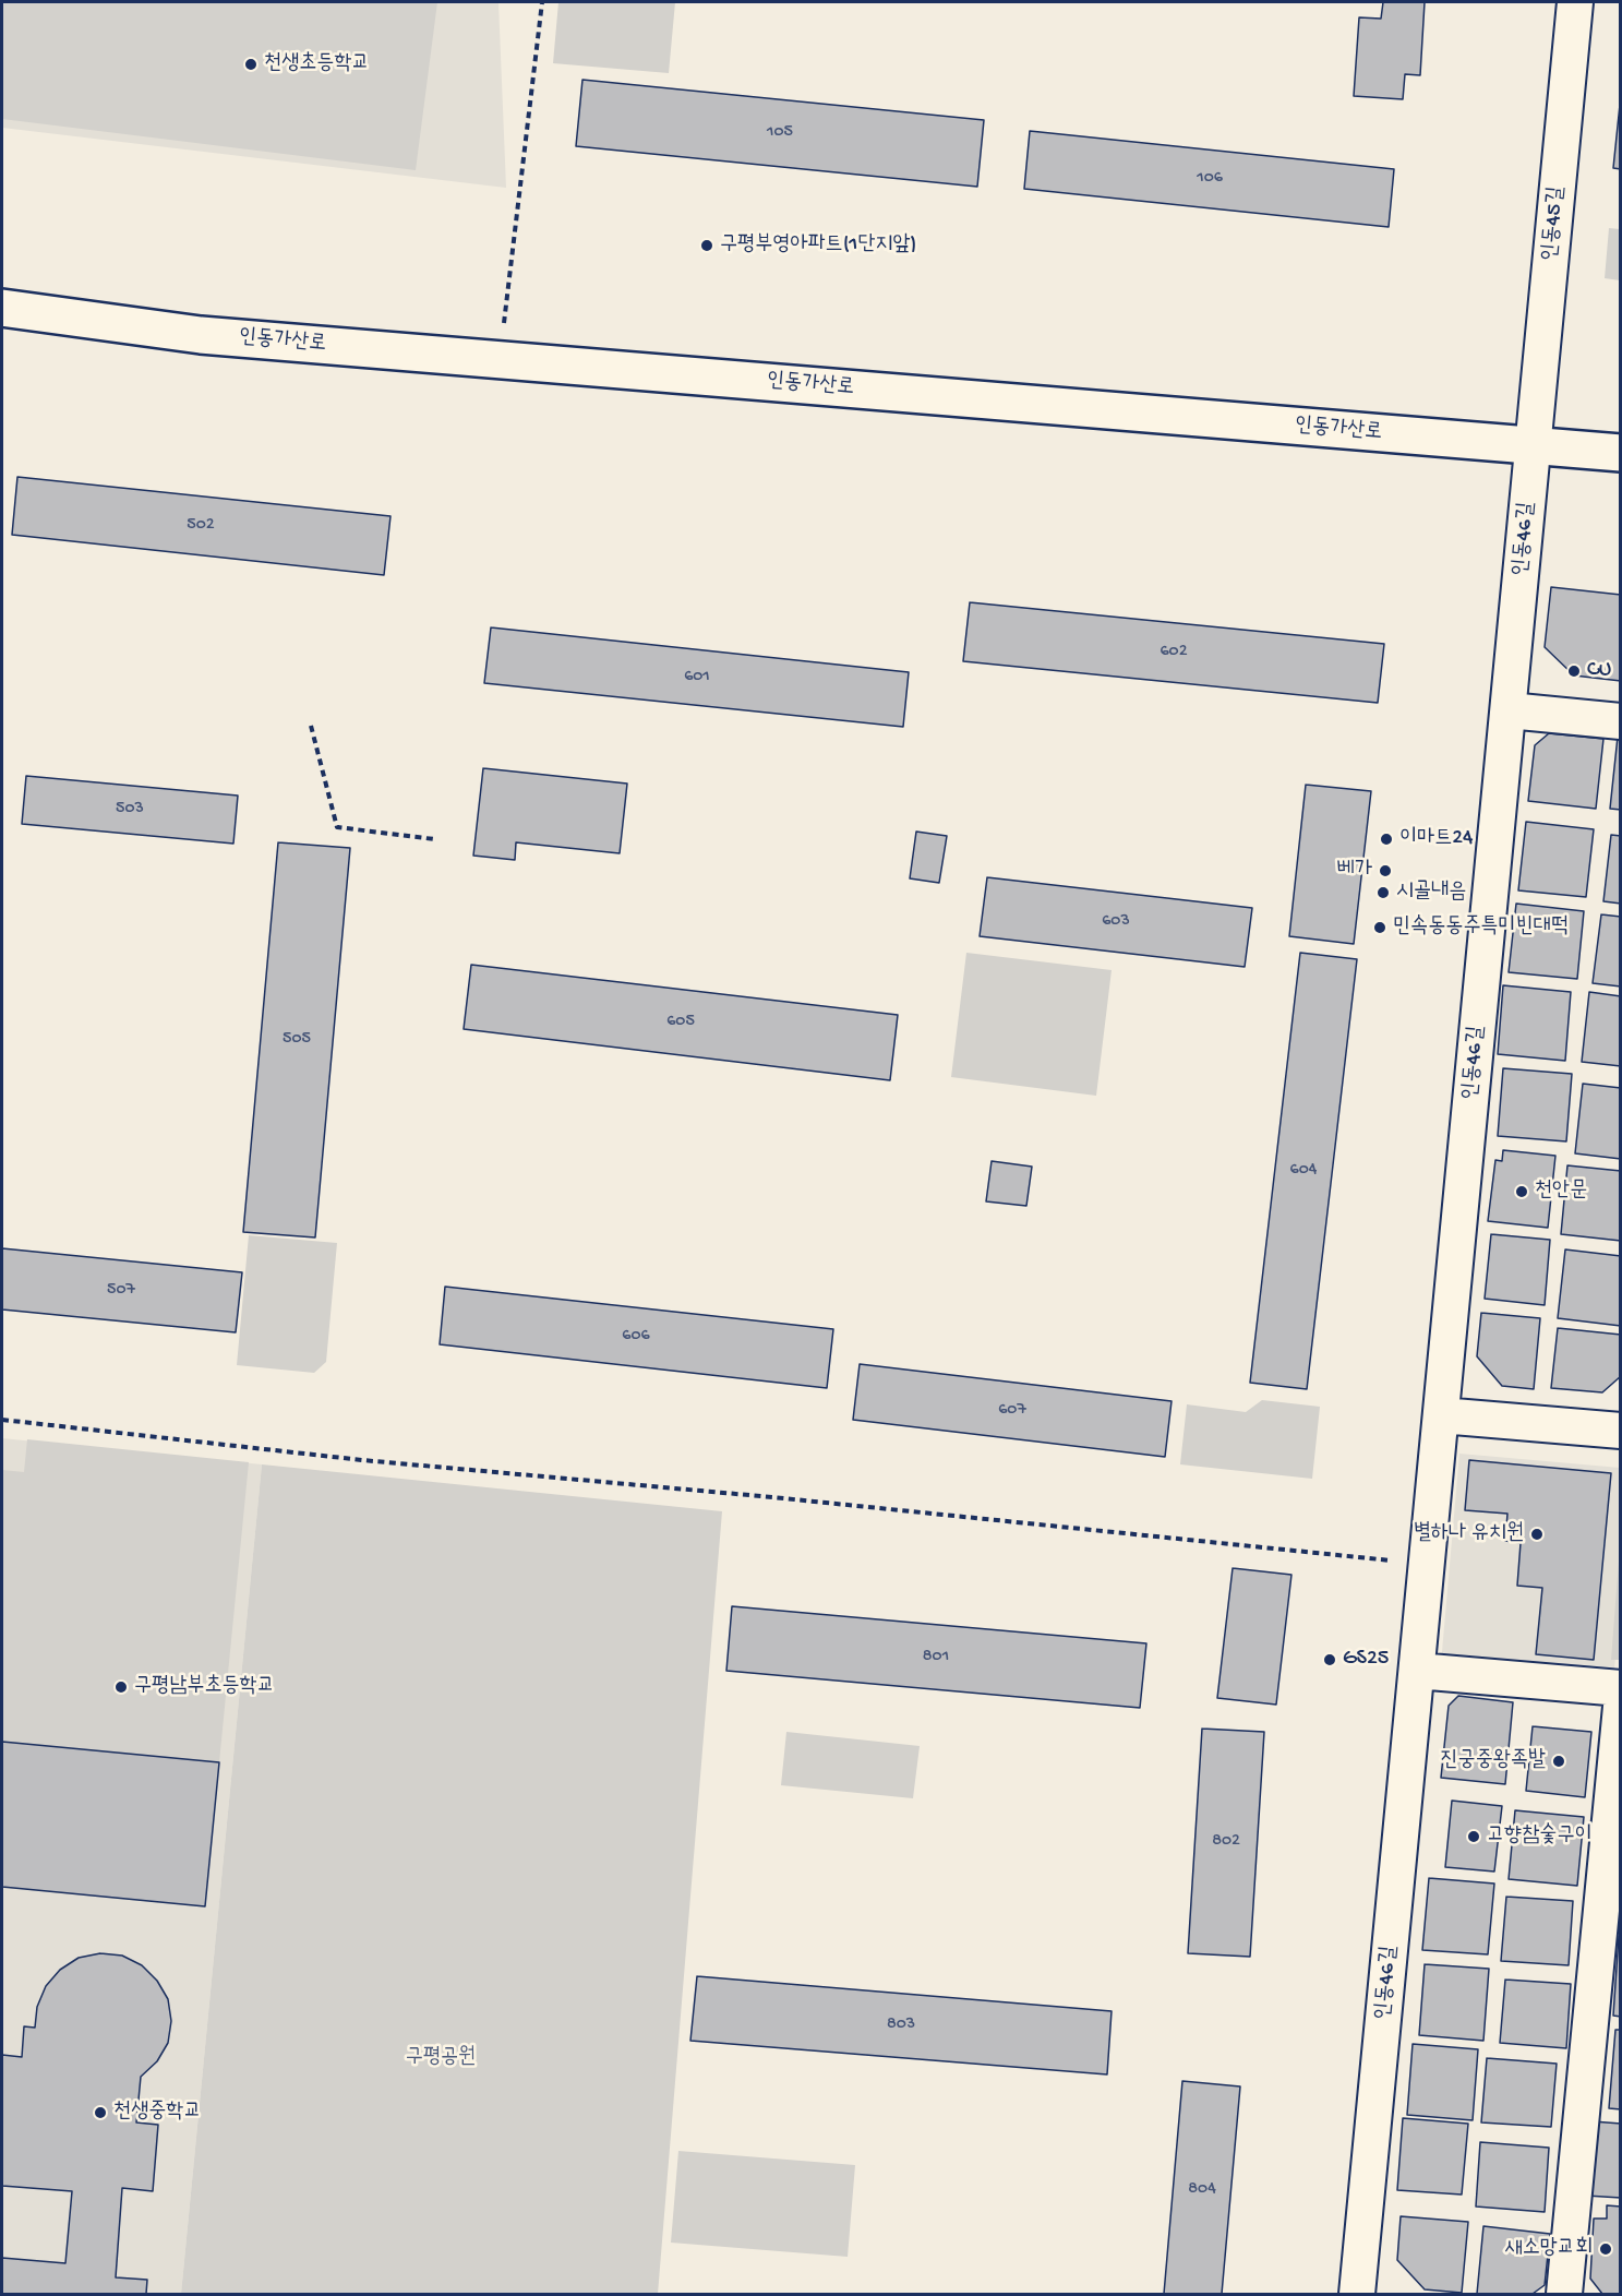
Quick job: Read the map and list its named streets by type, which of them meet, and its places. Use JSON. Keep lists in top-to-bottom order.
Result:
{
  "streets": {
    "main road": ["인동가산로"],
    "street": ["인동45길", "인동46길"]
  },
  "crossings": [
    ["인동45길", "인동가산로"],
    ["인동45길", "인동46길"],
    ["인동가산로", "인동46길"]
  ],
  "parks": ["구평공원"],
  "places": [
    "천생초등학교",
    "구평부영아파트(1단지앞)",
    "CU",
    "이마트24",
    "베가",
    "시골내음",
    "민속동동주특미빈대떡",
    "천안문",
    "별하나 유치원",
    "GS25",
    "구평남부초등학교",
    "진궁중왕족발",
    "고향참숯구이",
    "천생중학교",
    "새소망교회"
  ],
  "house_numbers": [
    "105",
    "106",
    "502",
    "602",
    "601",
    "503",
    "603",
    "605",
    "505",
    "604",
    "507",
    "606",
    "607",
    "801",
    "802",
    "803",
    "804"
  ]
}
